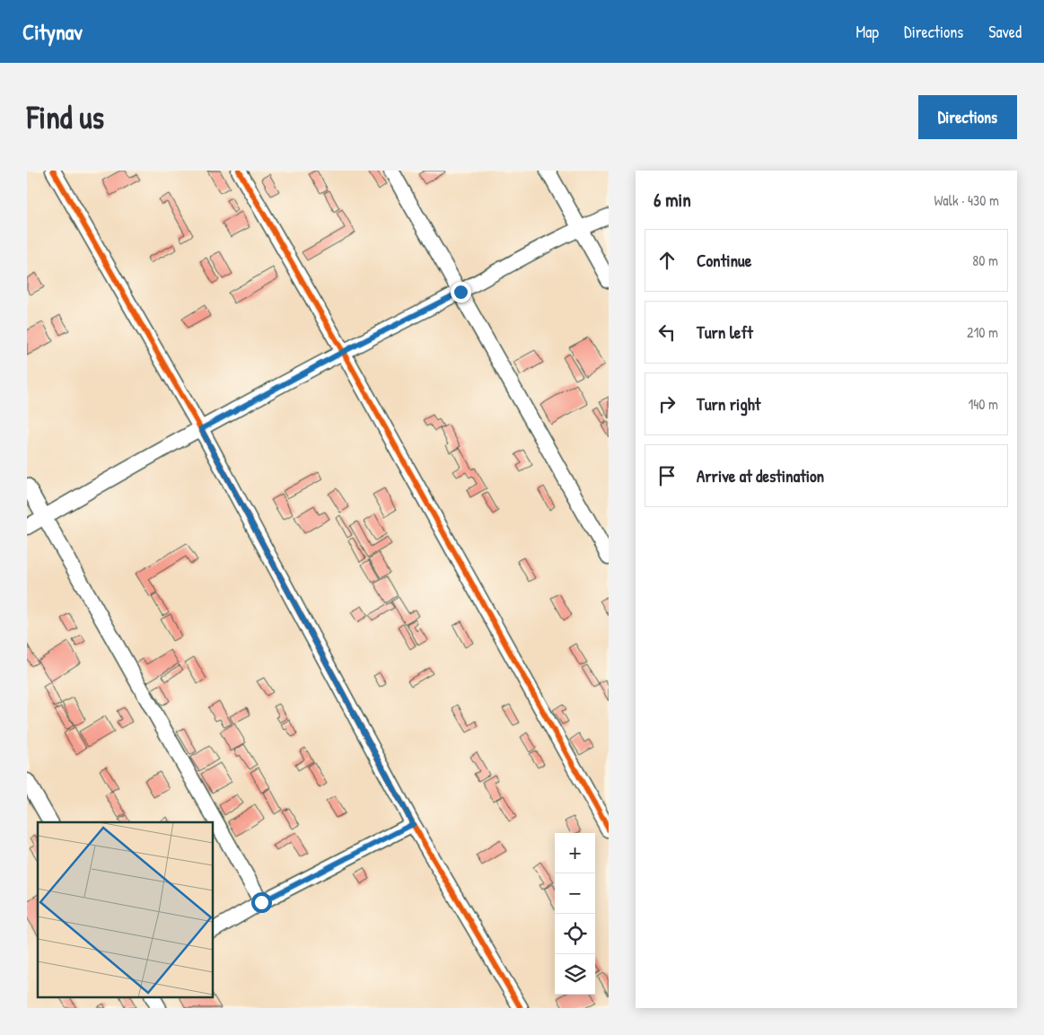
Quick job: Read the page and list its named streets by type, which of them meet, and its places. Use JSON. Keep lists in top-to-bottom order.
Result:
{
  "page": {
    "header": "Citynav",
    "nav": ["Map", "Directions", "Saved"],
    "buttons": "Directions",
    "title": "Find us",
    "heading": ["6 min", "Walk · 430 m"],
    "list": [
      ["Continue", "80 m"],
      ["Turn left", "210 m"],
      ["Turn right", "140 m"],
      "Arrive at destination"
    ],
    "map_buttons": ["+", "−"]
  }
}
